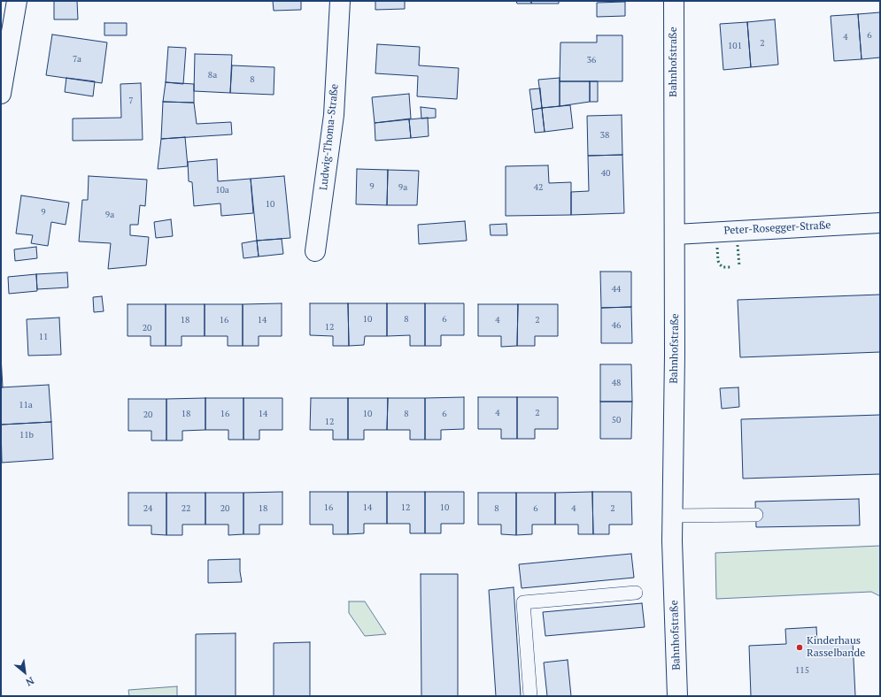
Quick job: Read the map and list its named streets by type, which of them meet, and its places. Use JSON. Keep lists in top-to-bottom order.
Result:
{
  "streets": {
    "street": ["Bahnhofstraße", "Ludwig-Thoma-Straße", "Peter-Rosegger-Straße"]
  },
  "crossings": [
    ["Bahnhofstraße", "Peter-Rosegger-Straße"]
  ],
  "places": ["Kinderhaus Rasselbande"],
  "house_numbers": [
    "6",
    "4",
    "2",
    "101",
    "7a",
    "36",
    "8a",
    "8",
    "7",
    "38",
    "40",
    "9",
    "9a",
    "42",
    "10a",
    "10",
    "9",
    "9a",
    "44",
    "10",
    "8",
    "6",
    "18",
    "16",
    "14",
    "4",
    "2",
    "46",
    "12",
    "20",
    "11",
    "48",
    "11a",
    "4",
    "2",
    "18",
    "16",
    "14",
    "10",
    "8",
    "6",
    "20",
    "50",
    "12",
    "11b",
    "16",
    "14",
    "12",
    "10",
    "24",
    "22",
    "20",
    "18",
    "8",
    "6",
    "4",
    "2",
    "115"
  ],
  "north": "bottom right"
}
